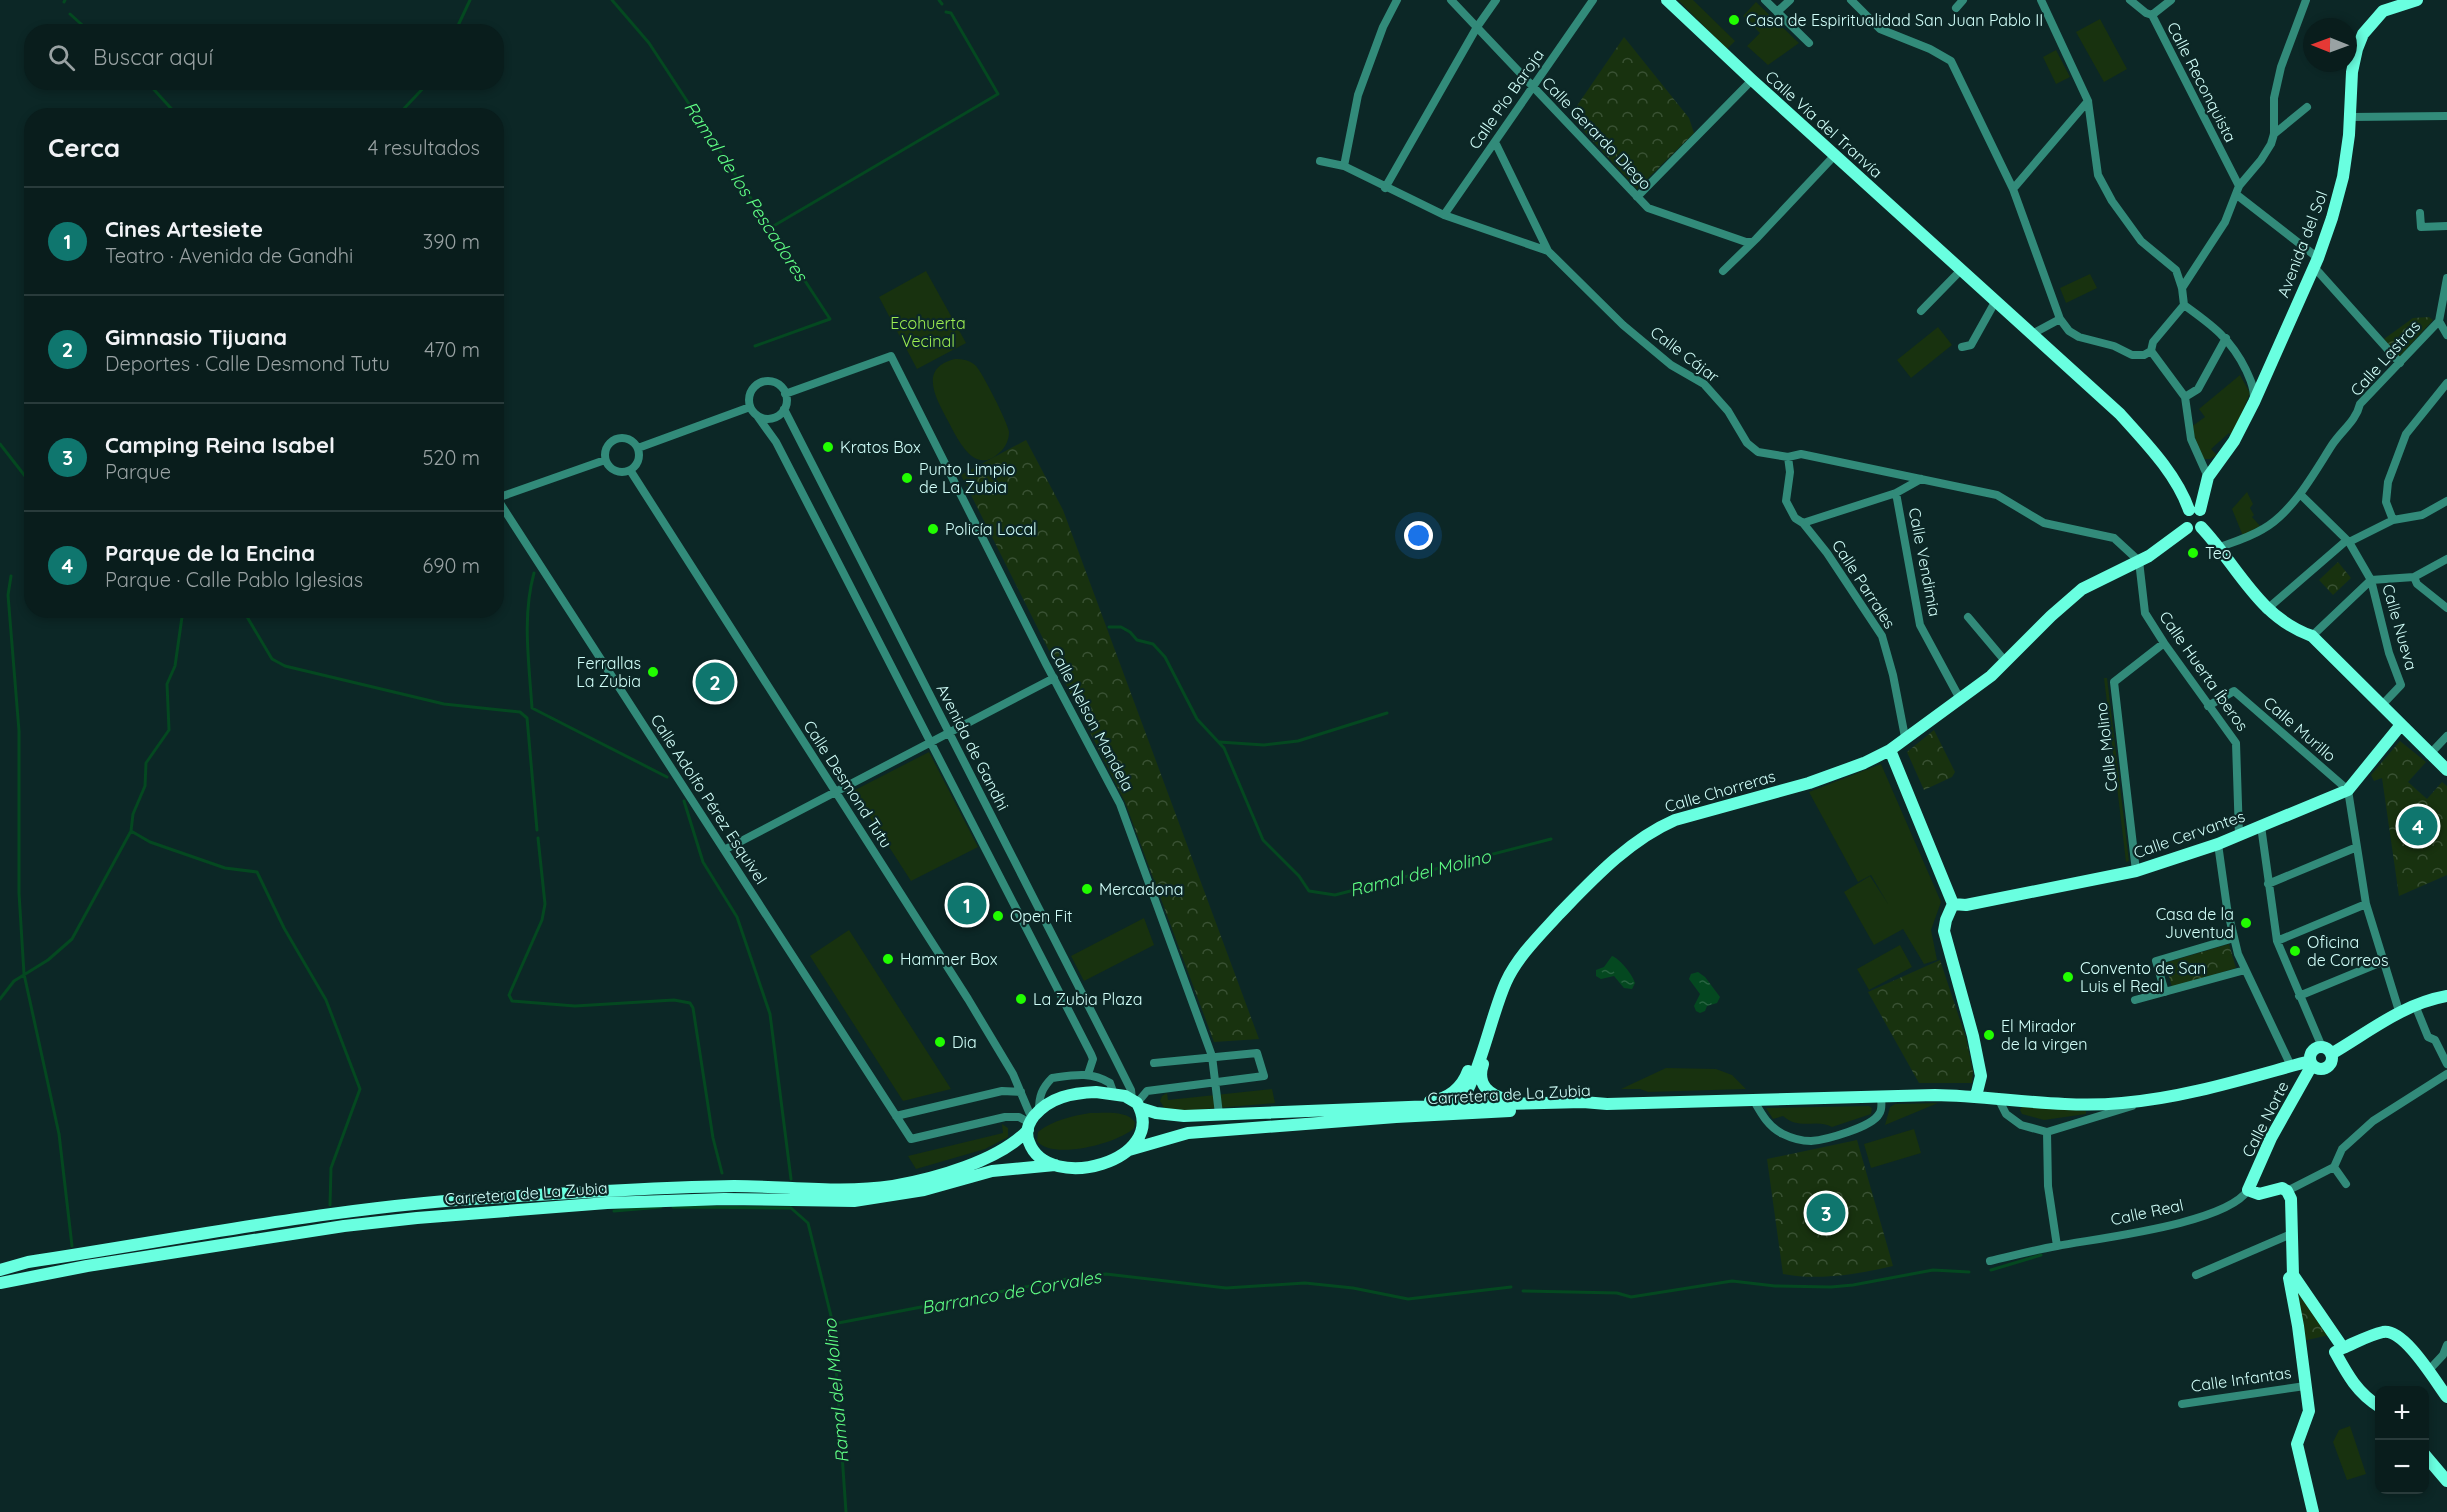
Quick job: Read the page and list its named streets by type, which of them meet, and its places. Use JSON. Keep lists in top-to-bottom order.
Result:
{
  "streets": {
    "street": [
      "Calle Reconquista",
      "Calle Pío Baroja",
      "Calle Vía del Tranvía",
      "Calle Gerardo Diego",
      "Avenida del Sol",
      "Calle Cájar",
      "Calle Lastras",
      "Calle Vendimia",
      "Calle Parrales",
      "Calle Nueva",
      "Calle Huerta Íberos",
      "Calle Nelson Mandela",
      "Calle Murillo",
      "Avenida de Gandhi",
      "Calle Molino",
      "Calle Desmond Tutu",
      "Calle Chorreras",
      "Calle Adolfo Pérez Esquivel",
      "Calle Cervantes",
      "Carretera de La Zubia",
      "Calle Norte",
      "Calle Real",
      "Calle Infantas"
    ]
  },
  "crossings": [
    ["Calle Pío Baroja", "Calle Gerardo Diego"],
    ["Calle Pío Baroja", "Calle Cájar"],
    ["Calle Vía del Tranvía", "Avenida del Sol"],
    ["Calle Vía del Tranvía", "Calle Chorreras"],
    ["Avenida del Sol", "Calle Chorreras"],
    ["Calle Cájar", "Calle Parrales"],
    ["Calle Cájar", "Calle Huerta Íberos"],
    ["Calle Cájar", "Calle Chorreras"],
    ["Calle Lastras", "Calle Nueva"],
    ["Calle Vendimia", "Calle Chorreras"],
    ["Calle Parrales", "Calle Chorreras"],
    ["Calle Huerta Íberos", "Calle Murillo"],
    ["Calle Huerta Íberos", "Calle Molino"],
    ["Calle Huerta Íberos", "Calle Chorreras"],
    ["Calle Huerta Íberos", "Calle Cervantes"],
    ["Calle Nelson Mandela", "Avenida de Gandhi"],
    ["Calle Nelson Mandela", "Carretera de La Zubia"],
    ["Calle Murillo", "Calle Cervantes"],
    ["Avenida de Gandhi", "Calle Desmond Tutu"],
    ["Avenida de Gandhi", "Calle Adolfo Pérez Esquivel"],
    ["Avenida de Gandhi", "Carretera de La Zubia"],
    ["Calle Molino", "Calle Cervantes"],
    ["Calle Desmond Tutu", "Calle Adolfo Pérez Esquivel"],
    ["Calle Desmond Tutu", "Carretera de La Zubia"],
    ["Calle Adolfo Pérez Esquivel", "Carretera de La Zubia"],
    ["Calle Norte", "Calle Real"]
  ],
  "water": ["Ramal de los Pescadores", "Ramal del Molino", "Barranco de Corvales"],
  "parks": ["Ecohuerta Vecinal"],
  "places": [
    "Casa de Espiritualidad San Juan Pablo II",
    "Kratos Box",
    "Punto Limpio de La Zubia",
    "Policía Local",
    "Teo",
    "Ferrallas La Zubia",
    "Mercadona",
    "Open Fit",
    "Casa de la Juventud",
    "Oficina de Correos",
    "Hammer Box",
    "Convento de San Luis el Real",
    "La Zubia Plaza",
    "El Mirador de la virgen",
    "Dia"
  ],
  "north": "left",
  "page": {
    "search": "Buscar aquí",
    "heading": ["Cerca", "4 resultados"],
    "list": [
      {
        "mark": "1",
        "name": "Cines Artesiete",
        "note": "Teatro · Avenida de Gandhi",
        "value": "390 m"
      },
      {
        "mark": "2",
        "name": "Gimnasio Tijuana",
        "note": "Deportes · Calle Desmond Tutu",
        "value": "470 m"
      },
      {
        "mark": "3",
        "name": "Camping Reina Isabel",
        "note": "Parque",
        "value": "520 m"
      },
      {
        "mark": "4",
        "name": "Parque de la Encina",
        "note": "Parque · Calle Pablo Iglesias",
        "value": "690 m"
      }
    ],
    "pins": [
      "2",
      "4",
      "1",
      "3"
    ],
    "map_buttons": ["+", "−"]
  }
}
